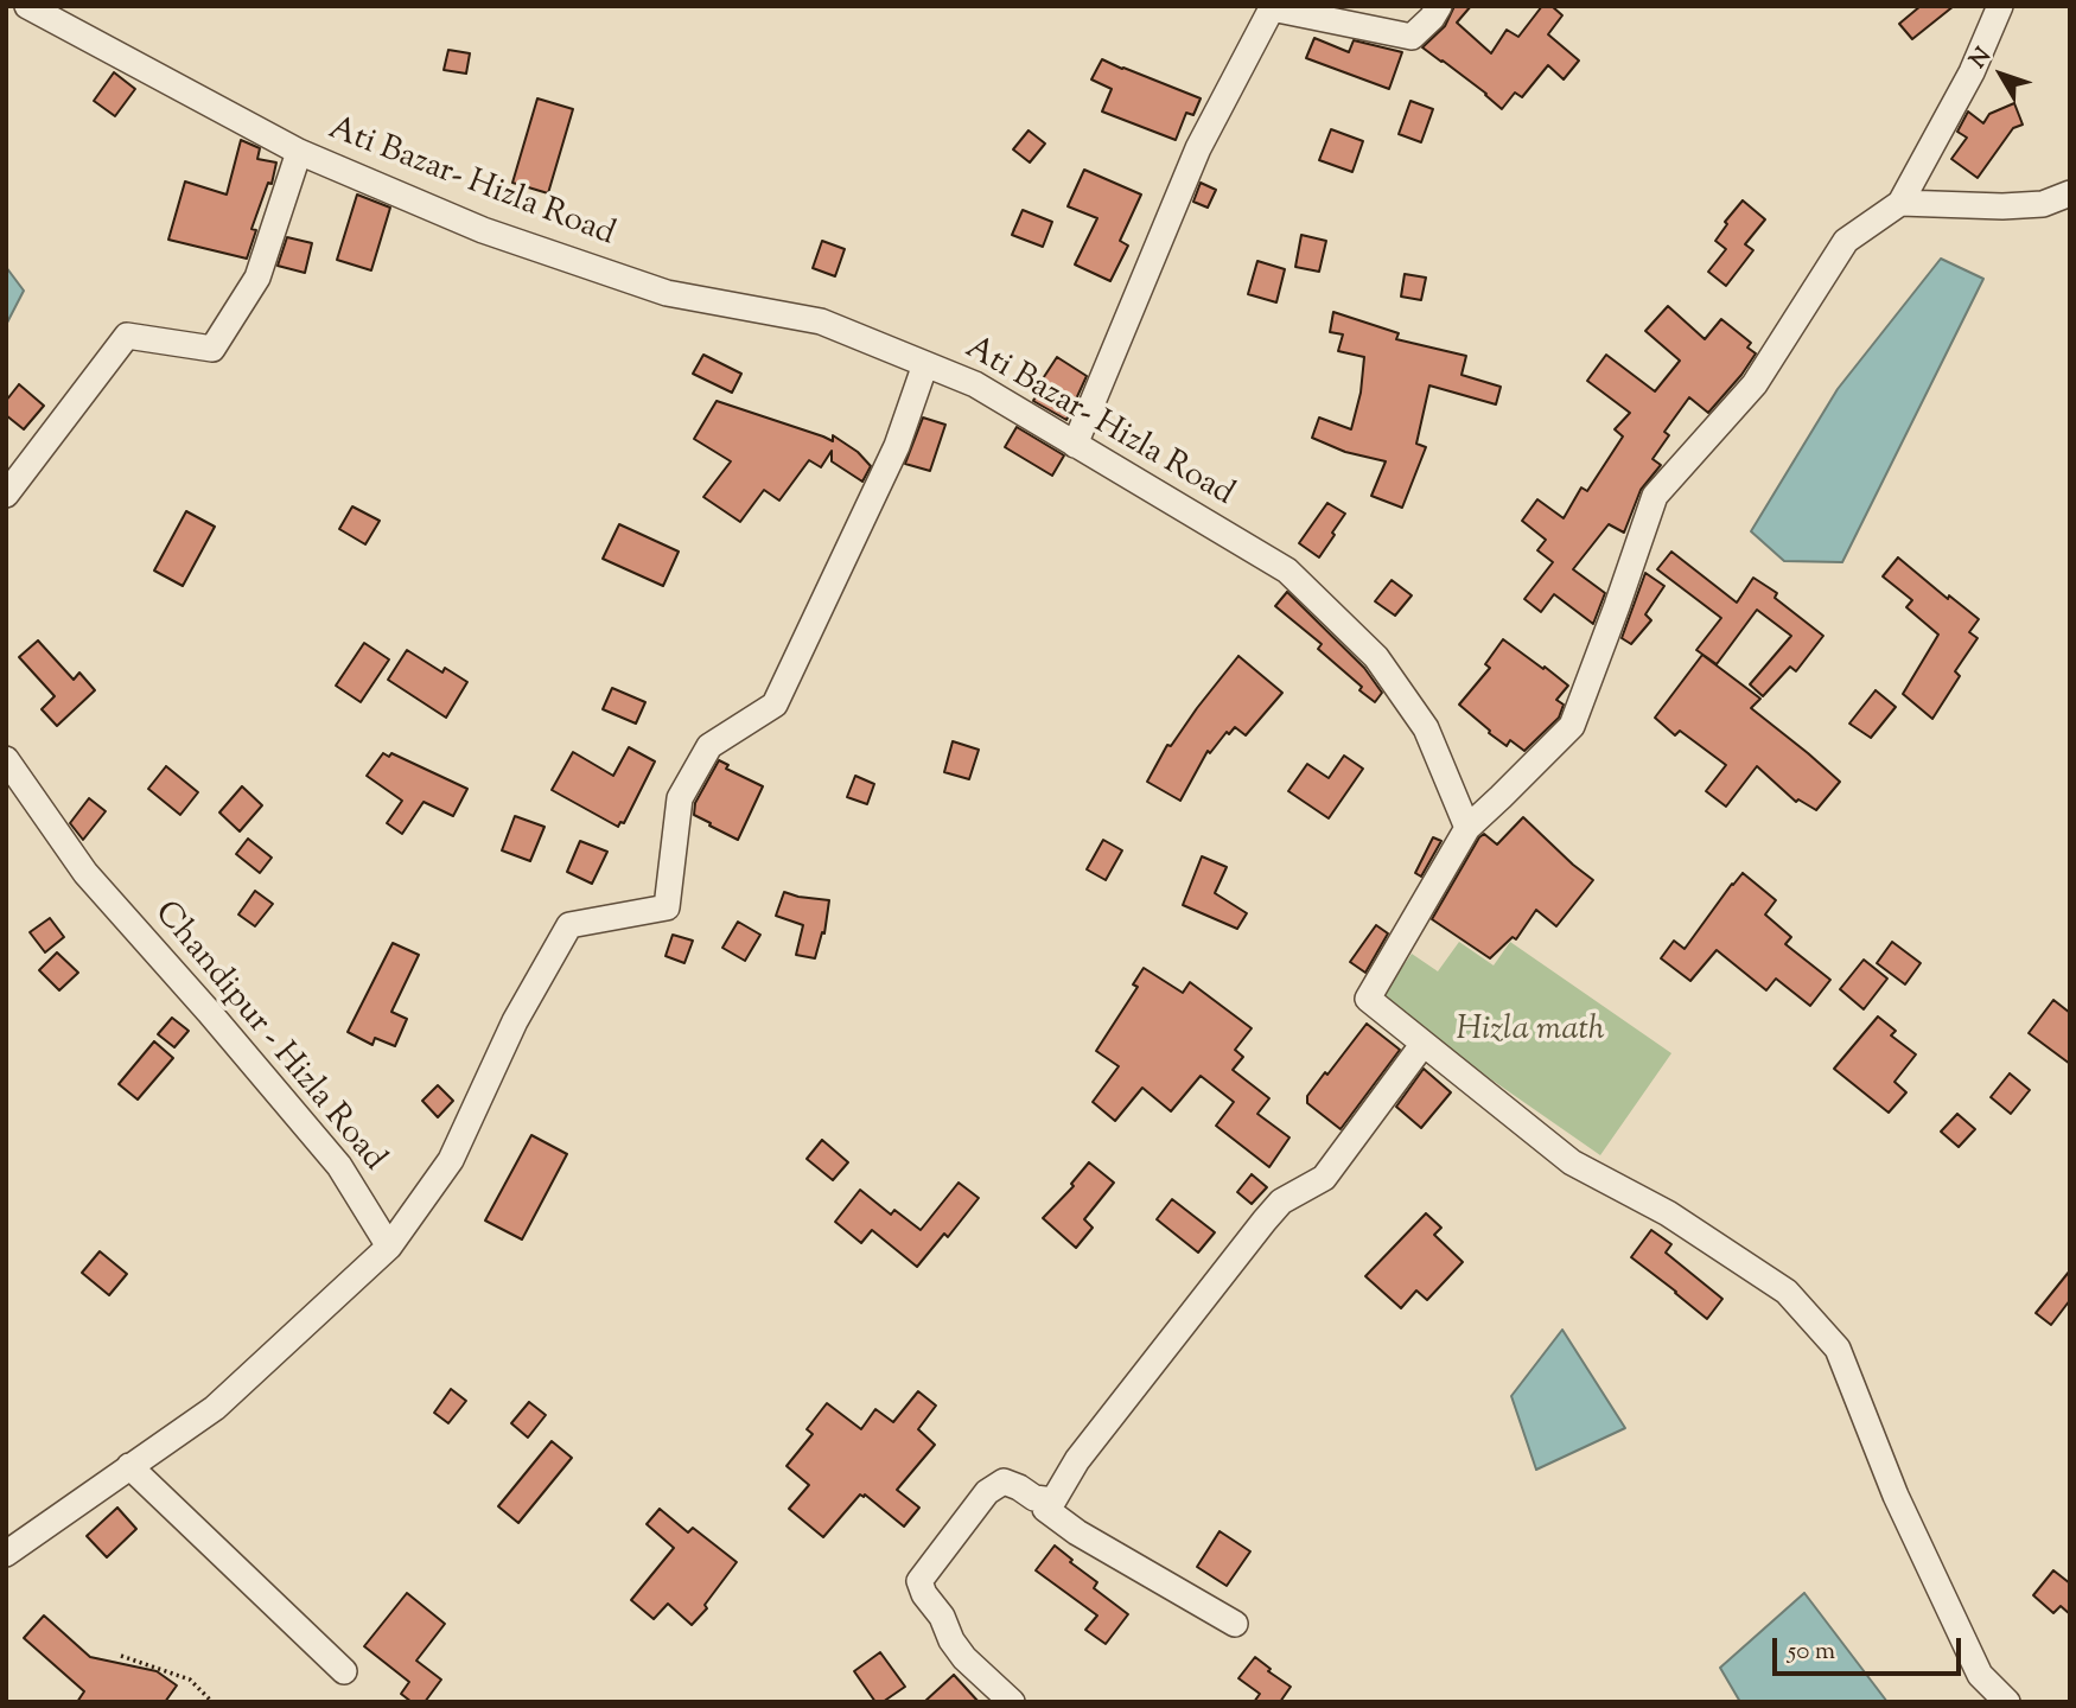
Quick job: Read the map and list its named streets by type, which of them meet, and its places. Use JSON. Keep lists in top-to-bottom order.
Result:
{
  "streets": {
    "street": ["Ati Bazar- Hizla Road", "Chandipur - Hizla Road"]
  },
  "parks": ["Hizla math"],
  "scale_bar": "50 m",
  "north": "top left"
}
